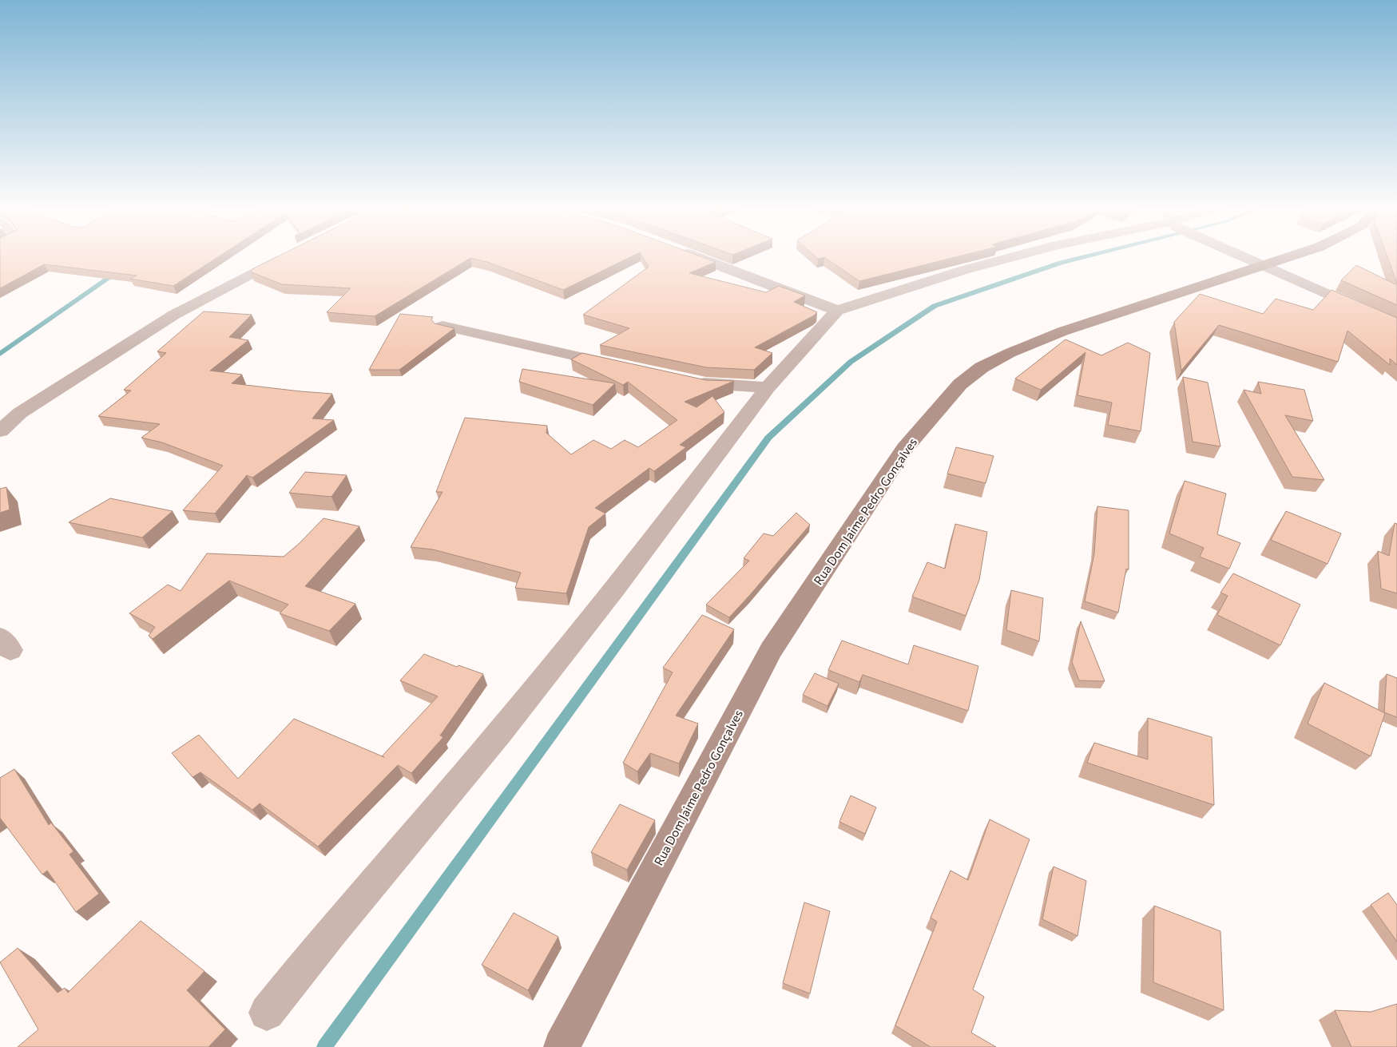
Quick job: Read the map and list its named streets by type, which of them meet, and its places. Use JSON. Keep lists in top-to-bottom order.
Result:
{
  "streets": {
    "main road": ["Rua Dom Jaime Pedro Gonçalves"]
  }
}
